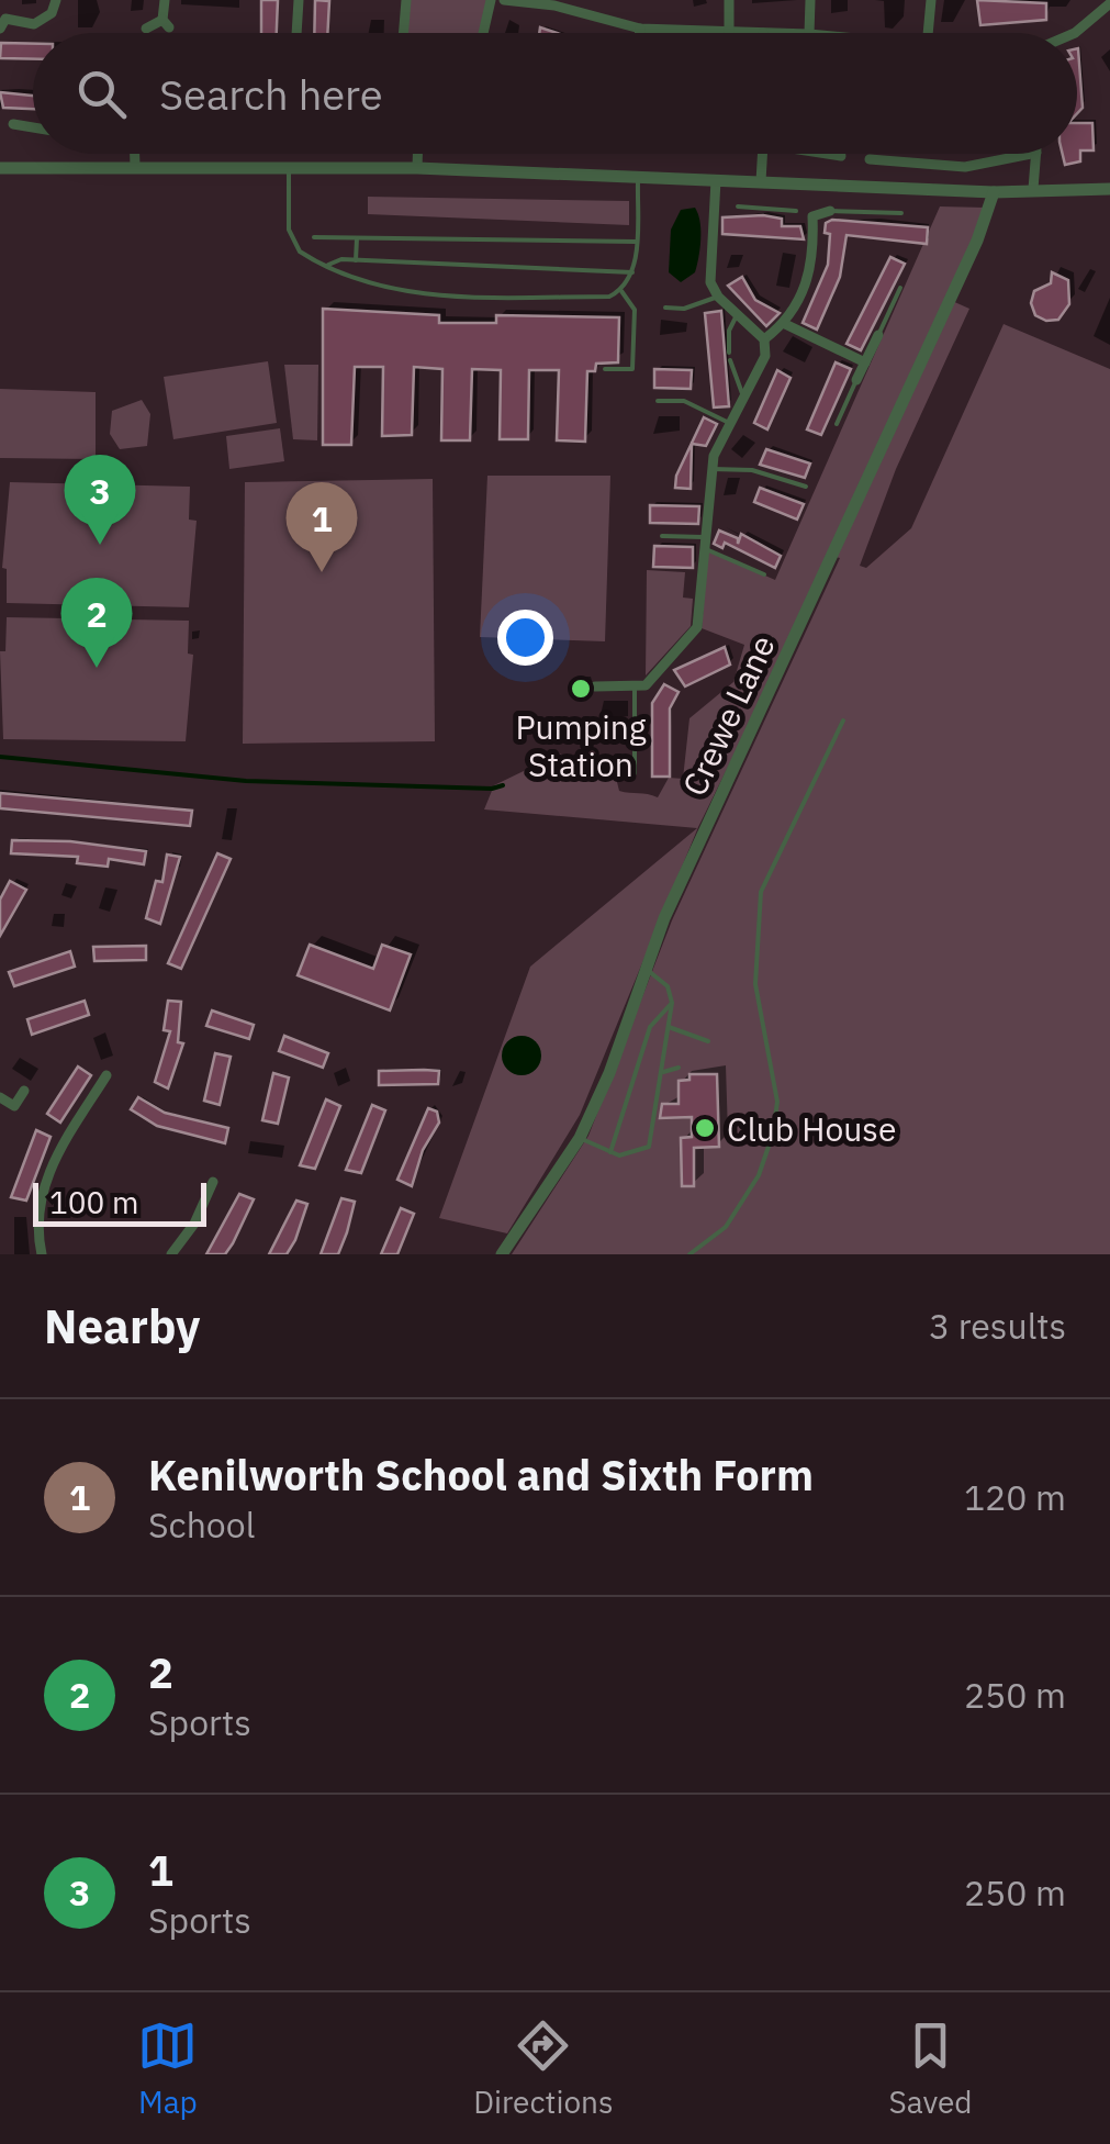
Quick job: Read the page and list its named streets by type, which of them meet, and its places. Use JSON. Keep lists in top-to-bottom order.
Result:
{
  "streets": {
    "street": ["Crewe Lane"]
  },
  "places": ["Pumping Station", "Club House"],
  "scale_bar": "100 m",
  "page": {
    "search": "Search here",
    "pins": ["3", "1", "2"],
    "scale": "100 m",
    "heading": ["Nearby", "3 results"],
    "list": [
      {
        "mark": "1",
        "name": "Kenilworth School and Sixth Form",
        "note": "School",
        "value": "120 m"
      },
      {
        "mark": "2",
        "name": "2",
        "note": "Sports",
        "value": "250 m"
      },
      {
        "mark": "3",
        "name": "1",
        "note": "Sports",
        "value": "250 m"
      }
    ],
    "nav": ["Map", "Directions", "Saved"]
  }
}
